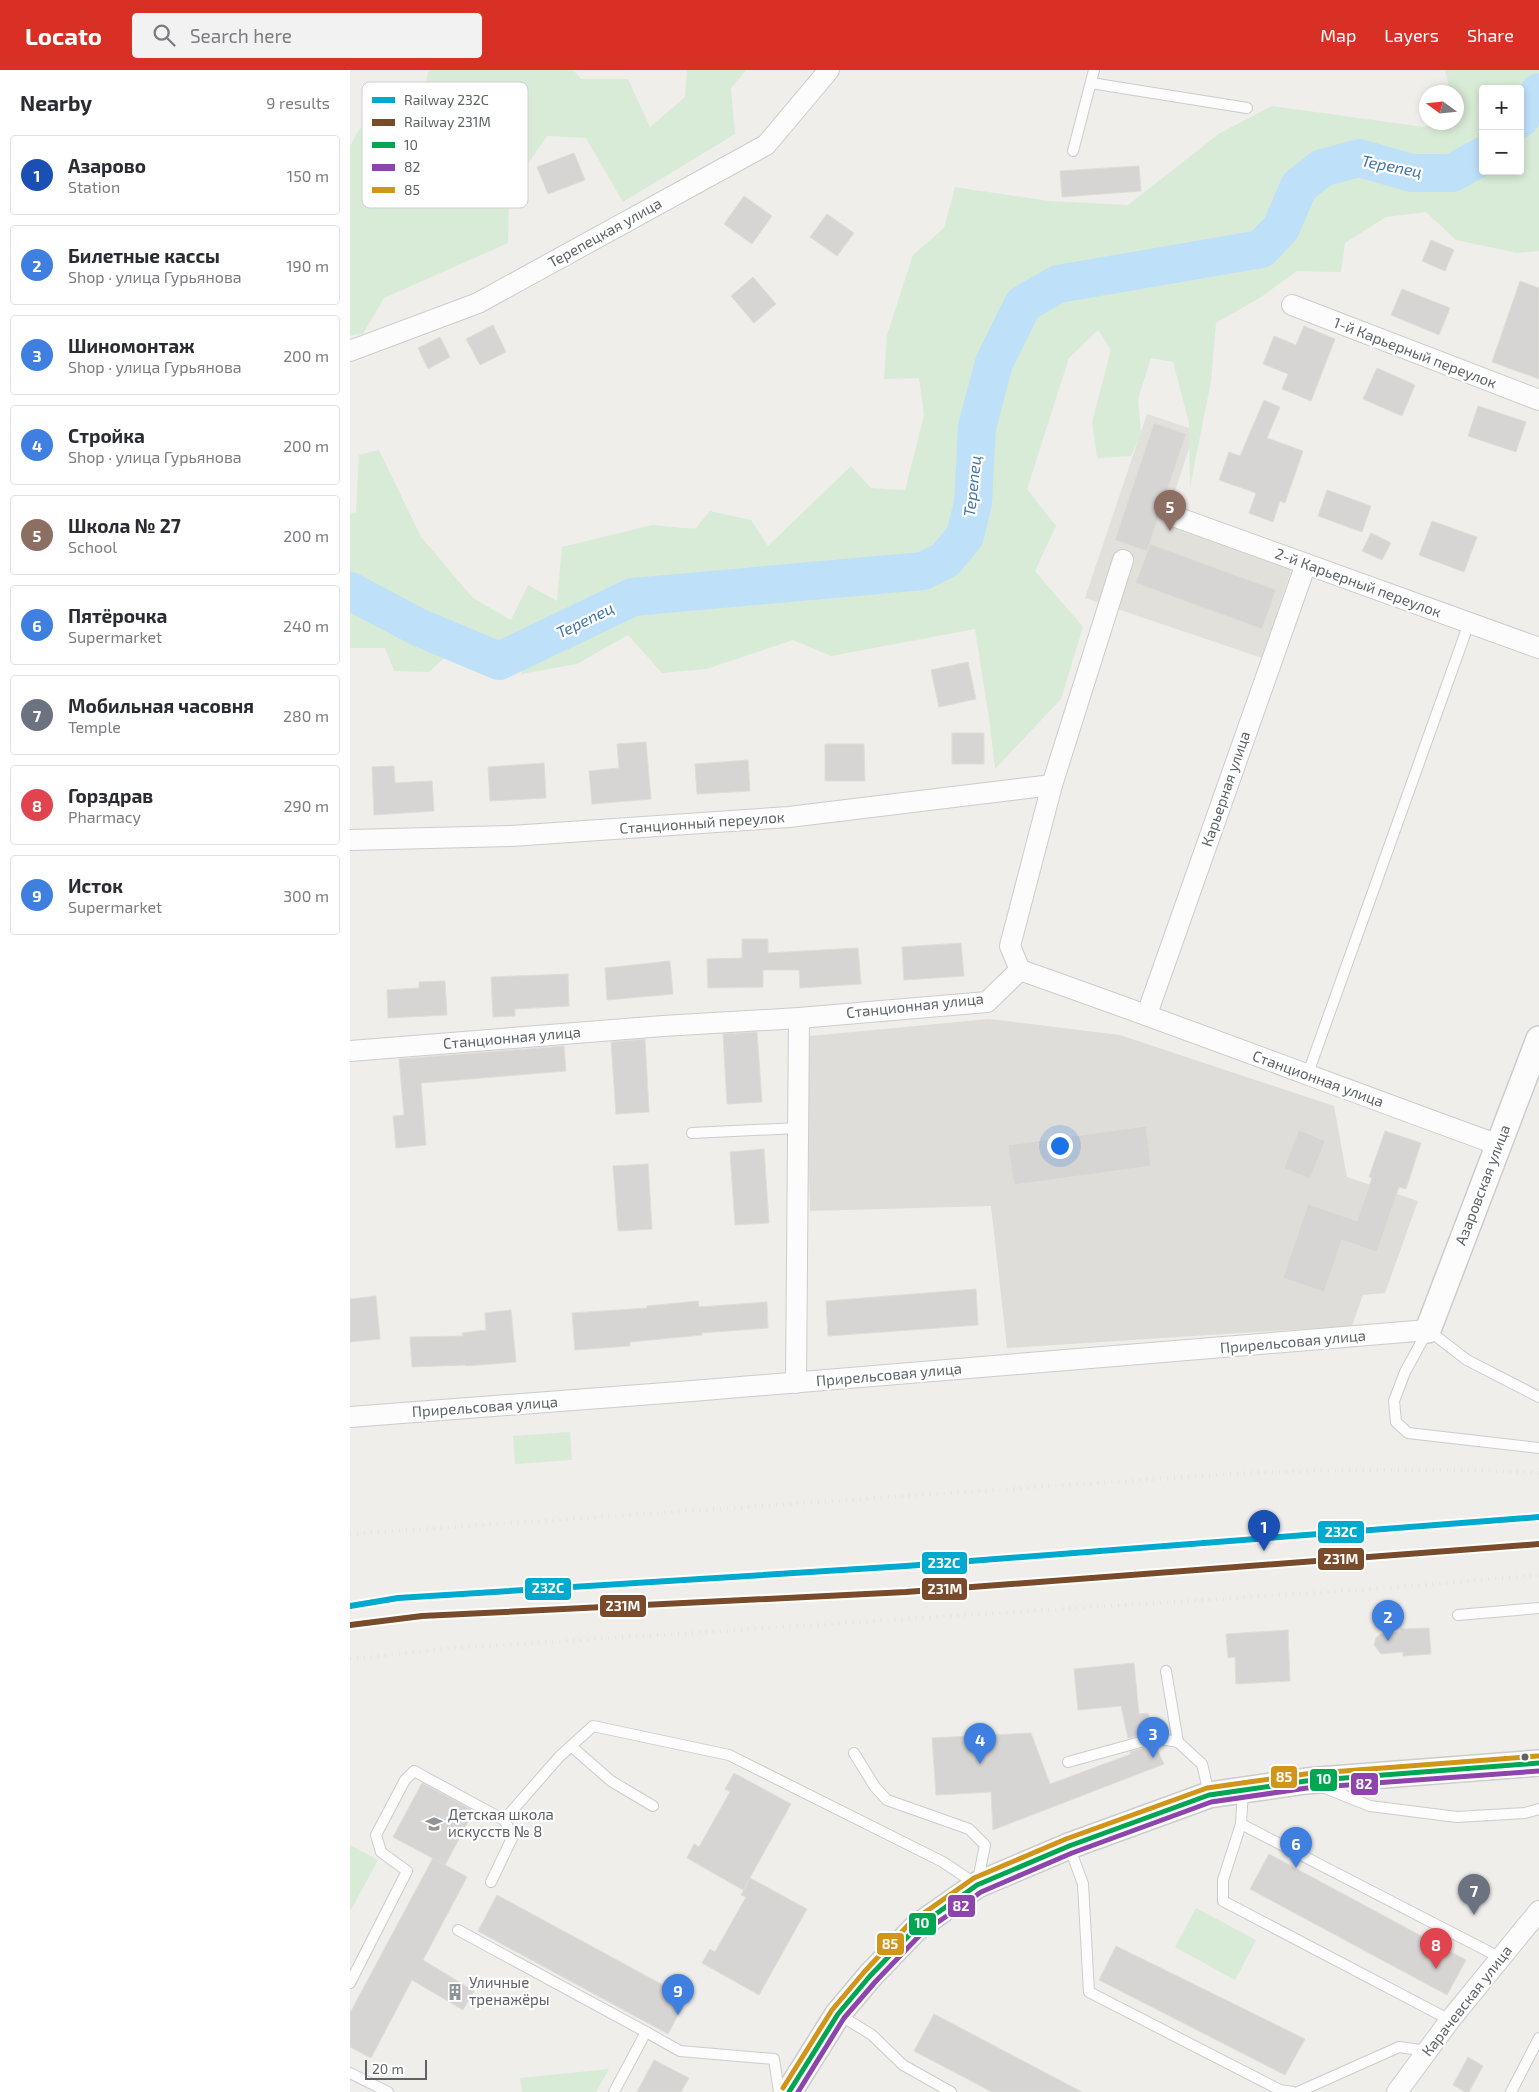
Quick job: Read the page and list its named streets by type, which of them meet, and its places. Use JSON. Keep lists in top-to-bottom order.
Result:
{
  "streets": {
    "street": [
      "Терепецкая улица",
      "1-й Карьерный переулок",
      "2-й Карьерный переулок",
      "Карьерная улица",
      "Станционный переулок",
      "Станционная улица",
      "Азаровская улица",
      "Прирельсовая улица",
      "Карачевская улица"
    ]
  },
  "crossings": [
    ["2-й Карьерный переулок", "Карьерная улица"],
    ["Карьерная улица", "Станционная улица"],
    ["Станционная улица", "Азаровская улица"],
    ["Азаровская улица", "Прирельсовая улица"]
  ],
  "water": ["Терепец"],
  "places": {
    "school or university": ["Детская школа искусств № 8"],
    "building": ["Уличные тренажёры"]
  },
  "lines": [
    "rail line 232C",
    "rail line 231М",
    "transit line 85",
    "transit line 10",
    "transit line 82"
  ],
  "legend": [
    "Railway 232C",
    "Railway 231М",
    "10",
    "82",
    "85"
  ],
  "scale_bar": "20 m",
  "north": "left",
  "page": {
    "header": "Locato",
    "search": "Search here",
    "nav": ["Map", "Layers", "Share"],
    "heading": ["Nearby", "9 results"],
    "map_buttons": ["+", "−"],
    "list": [
      {
        "mark": "1",
        "name": "Азарово",
        "note": "Station",
        "value": "150 m"
      },
      {
        "mark": "2",
        "name": "Билетные кассы",
        "note": "Shop · улица Гурьянова",
        "value": "190 m"
      },
      {
        "mark": "3",
        "name": "Шиномонтаж",
        "note": "Shop · улица Гурьянова",
        "value": "200 m"
      },
      {
        "mark": "4",
        "name": "Стройка",
        "note": "Shop · улица Гурьянова",
        "value": "200 m"
      },
      {
        "mark": "5",
        "name": "Школа № 27",
        "note": "School",
        "value": "200 m"
      },
      {
        "mark": "6",
        "name": "Пятёрочка",
        "note": "Supermarket",
        "value": "240 m"
      },
      {
        "mark": "7",
        "name": "Мобильная часовня",
        "note": "Temple",
        "value": "280 m"
      },
      {
        "mark": "8",
        "name": "Горздрав",
        "note": "Pharmacy",
        "value": "290 m"
      },
      {
        "mark": "9",
        "name": "Исток",
        "note": "Supermarket",
        "value": "300 m"
      }
    ],
    "pins": [
      "5",
      "1",
      "2",
      "3",
      "4",
      "6",
      "7",
      "8",
      "9"
    ],
    "scale": "20 m"
  }
}
